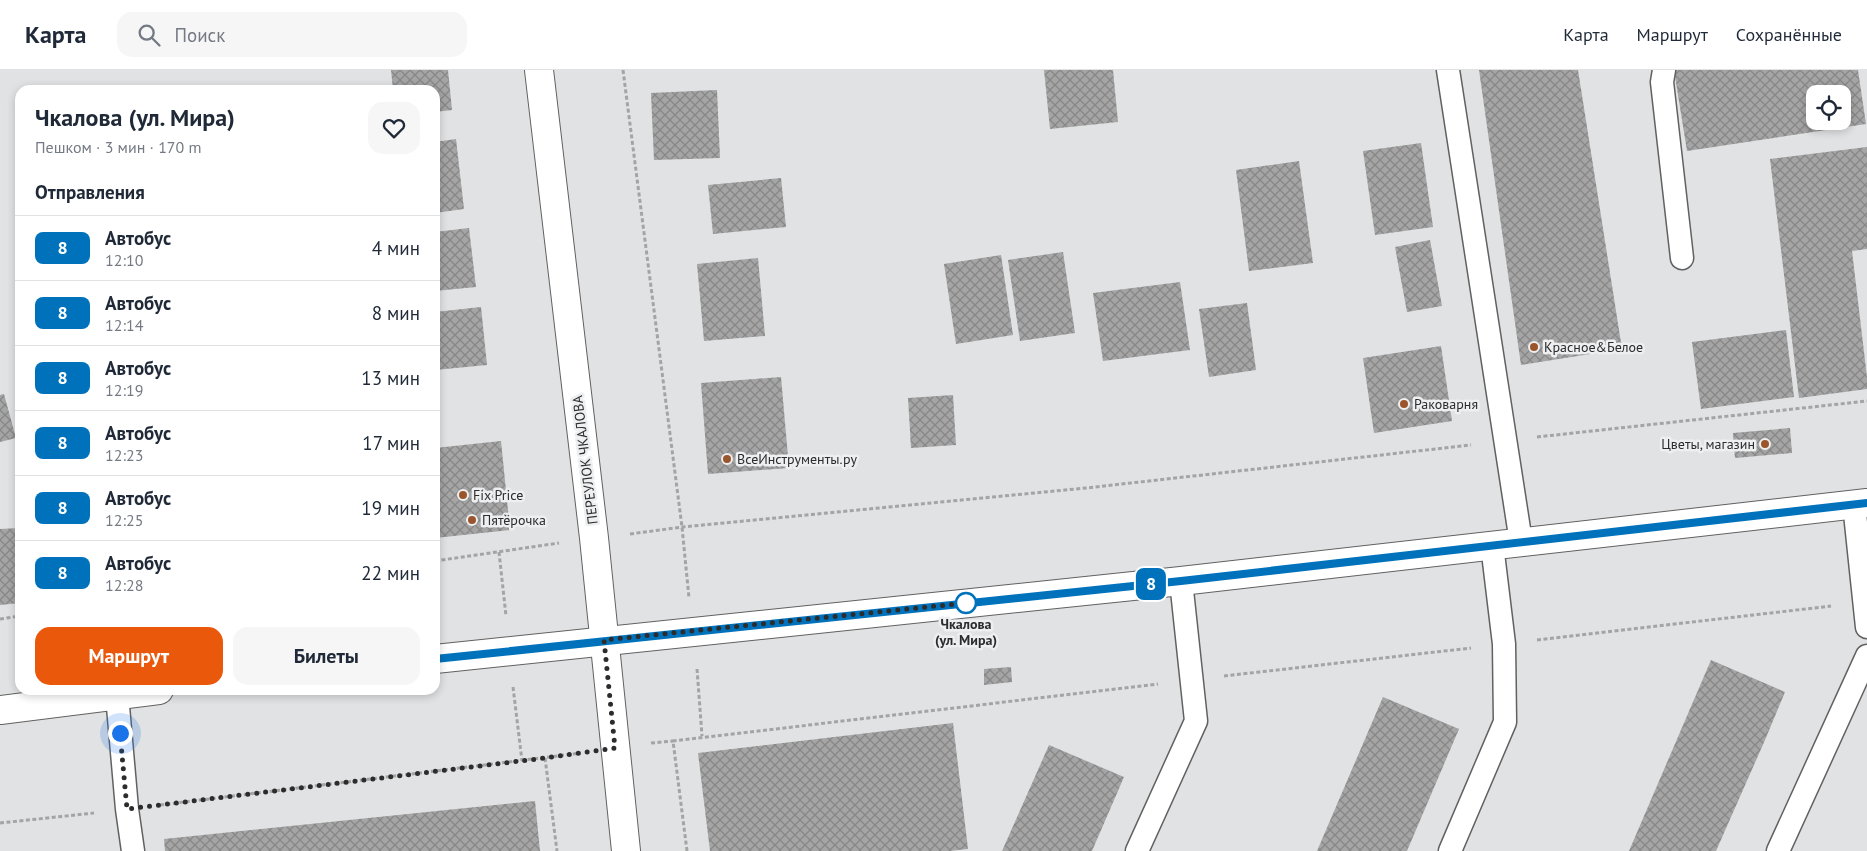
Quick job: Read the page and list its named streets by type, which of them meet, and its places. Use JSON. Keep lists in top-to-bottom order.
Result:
{
  "streets": {
    "main road": ["ПЕРЕУЛОК ЧКАЛОВА"]
  },
  "places": [
    "Красное&Белое",
    "Раковарня",
    "Цветы, магазин",
    "ВсеИнструменты.ру",
    "Fix Price",
    "Пятёрочка",
    "Чкалова (ул. Мира)"
  ],
  "lines": ["bus line 8"],
  "page": {
    "header": "Карта",
    "search": "Поиск",
    "nav": ["Карта", "Маршрут", "Сохранённые"],
    "on_map": "8",
    "heading": [
      ["Чкалова (ул. Мира)", "Пешком · 3 мин · 170 m"],
      "Отправления"
    ],
    "list": [
      {
        "mark": "8",
        "name": "Автобус",
        "note": "12:10",
        "value": "4 мин"
      },
      {
        "mark": "8",
        "name": "Автобус",
        "note": "12:14",
        "value": "8 мин"
      },
      {
        "mark": "8",
        "name": "Автобус",
        "note": "12:19",
        "value": "13 мин"
      },
      {
        "mark": "8",
        "name": "Автобус",
        "note": "12:23",
        "value": "17 мин"
      },
      {
        "mark": "8",
        "name": "Автобус",
        "note": "12:25",
        "value": "19 мин"
      },
      {
        "mark": "8",
        "name": "Автобус",
        "note": "12:28",
        "value": "22 мин"
      }
    ],
    "buttons": ["Маршрут", "Билеты"]
  }
}
